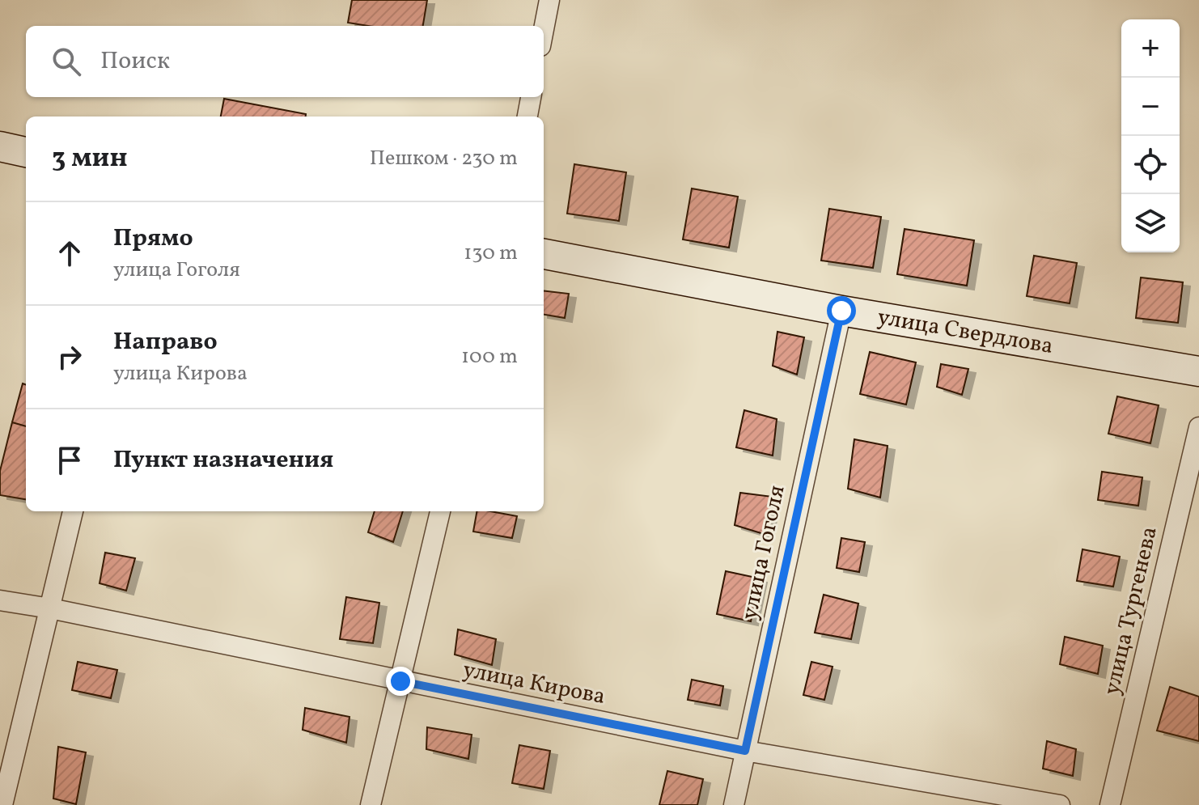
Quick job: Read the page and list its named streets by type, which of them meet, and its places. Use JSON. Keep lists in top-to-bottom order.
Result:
{
  "streets": {
    "street": [
      "улица Свердлова",
      "улица Гоголя",
      "улица Тургенева",
      "улица Кирова"
    ]
  },
  "crossings": [
    ["улица Свердлова", "улица Гоголя"],
    ["улица Гоголя", "улица Кирова"]
  ],
  "page": {
    "map_buttons": ["+", "−"],
    "search": "Поиск",
    "heading": ["3 мин", "Пешком · 230 m"],
    "list": [
      ["Прямо", "улица Гоголя", "130 m"],
      ["Направо", "улица Кирова", "100 m"],
      "Пункт назначения"
    ]
  }
}
